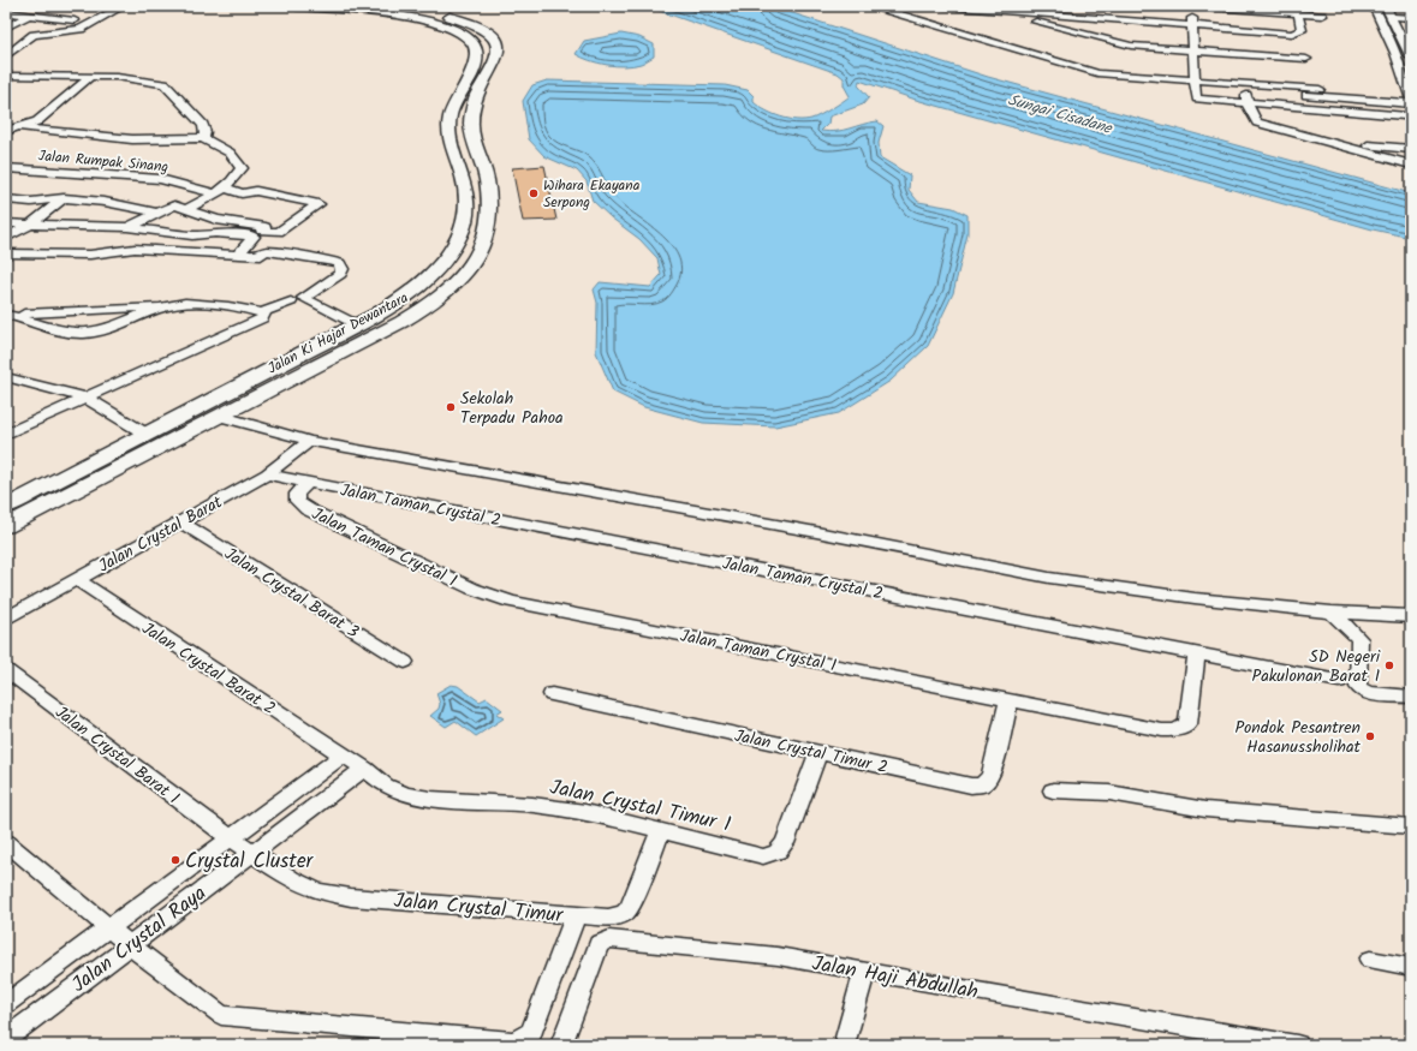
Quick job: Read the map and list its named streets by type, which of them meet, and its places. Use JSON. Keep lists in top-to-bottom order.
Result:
{
  "streets": {
    "street": [
      "Jalan Rumpak Sinang",
      "Jalan Ki Hajar Dewantara",
      "Jalan Taman Crystal 2",
      "Jalan Crystal Barat",
      "Jalan Taman Crystal 1",
      "Jalan Crystal Barat 3",
      "Jalan Crystal Barat 2",
      "Jalan Crystal Timur 2",
      "Jalan Crystal Barat 1",
      "Jalan Crystal Timur 1",
      "Jalan Crystal Timur",
      "Jalan Crystal Raya",
      "Jalan Haji Abdullah"
    ]
  },
  "crossings": [
    ["Jalan Taman Crystal 2", "Jalan Crystal Barat"],
    ["Jalan Taman Crystal 2", "Jalan Taman Crystal 1"],
    ["Jalan Crystal Barat", "Jalan Crystal Barat 3"],
    ["Jalan Crystal Barat", "Jalan Crystal Barat 2"],
    ["Jalan Taman Crystal 1", "Jalan Crystal Timur 2"],
    ["Jalan Crystal Barat 2", "Jalan Crystal Timur 1"],
    ["Jalan Crystal Barat 2", "Jalan Crystal Raya"],
    ["Jalan Crystal Timur 2", "Jalan Crystal Timur 1"],
    ["Jalan Crystal Barat 1", "Jalan Crystal Timur"],
    ["Jalan Crystal Barat 1", "Jalan Crystal Raya"],
    ["Jalan Crystal Timur 1", "Jalan Crystal Timur"],
    ["Jalan Crystal Timur 1", "Jalan Crystal Raya"],
    ["Jalan Crystal Timur", "Jalan Crystal Raya"]
  ],
  "water": ["Sungai Cisadane"],
  "places": [
    "Wihara Ekayana Serpong",
    "Sekolah Terpadu Pahoa",
    "SD Negeri Pakulonan Barat I",
    "Pondok Pesantren Hasanussholihat",
    "Crystal Cluster"
  ]
}
